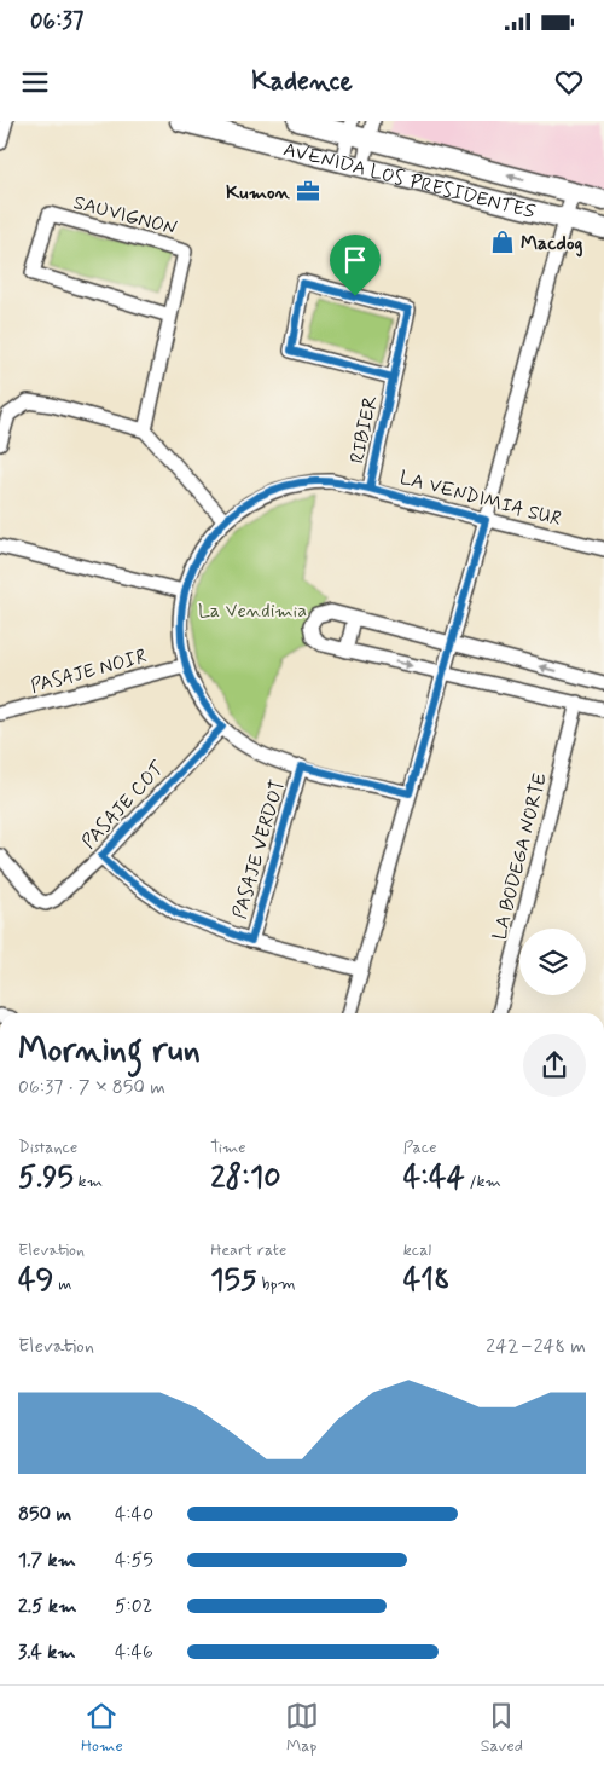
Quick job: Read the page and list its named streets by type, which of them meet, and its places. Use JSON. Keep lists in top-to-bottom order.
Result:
{
  "streets": {
    "street": [
      "AVENIDA LOS PRESIDENTES",
      "SAUVIGNON",
      "RIBIER",
      "LA VENDIMIA SUR",
      "PASAJE NOIR",
      "PASAJE COT",
      "PASAJE VERDOT",
      "LA BODEGA NORTE"
    ]
  },
  "crossings": [
    ["RIBIER", "LA VENDIMIA SUR"],
    ["LA VENDIMIA SUR", "PASAJE NOIR"],
    ["LA VENDIMIA SUR", "PASAJE COT"]
  ],
  "parks": ["La Vendimia"],
  "places": {
    "office": ["Kumon"],
    "shop": ["Macdog"]
  },
  "page": {
    "status": "06:37",
    "header": "Kadence",
    "heading": ["Morning run", "06:37 · 7 × 850 m"],
    "stats": [
      ["Distance", "5.95 km"],
      ["Time", "28:10"],
      ["Pace", "4:44 /km"],
      ["Elevation", "49 m"],
      ["Heart rate", "155 bpm"],
      ["kcal", "418"]
    ],
    "chart": ["Elevation", "242–248 m"],
    "list": [
      {
        "name": "850 m",
        "note": "4:40"
      },
      {
        "name": "1.7 km",
        "note": "4:55"
      },
      {
        "name": "2.5 km",
        "note": "5:02"
      },
      {
        "name": "3.4 km",
        "note": "4:46"
      }
    ],
    "tabs": ["Home", "Map", "Saved"]
  }
}
